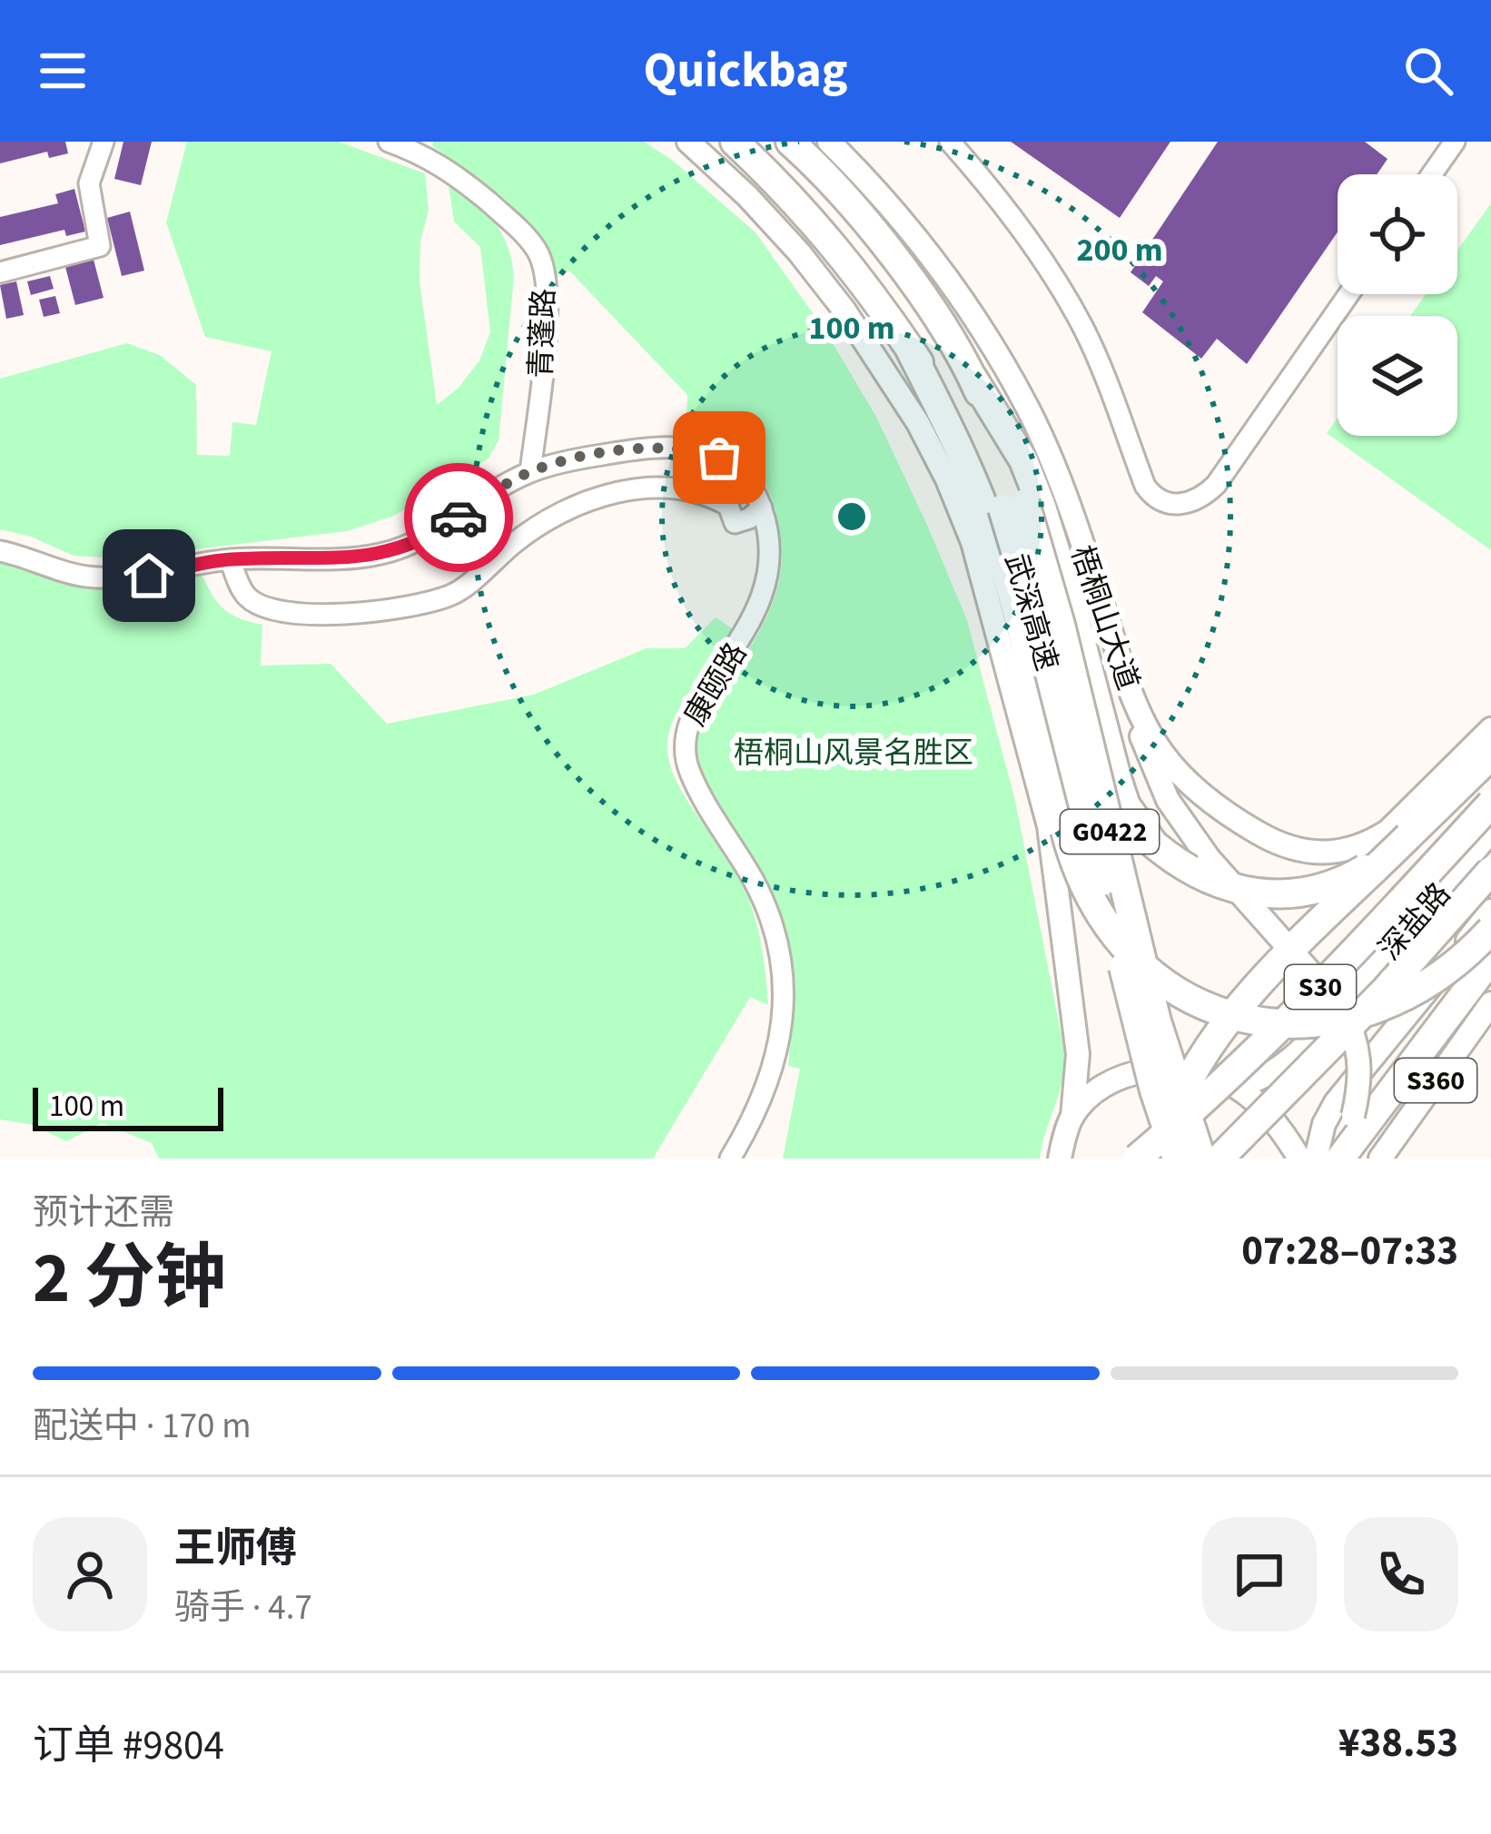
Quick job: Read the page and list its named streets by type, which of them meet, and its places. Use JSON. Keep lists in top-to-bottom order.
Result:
{
  "streets": {
    "highway": ["武深高速", "G0422", "S30"],
    "main road": ["梧桐山大道", "深盐路", "S360"],
    "street": ["青蓬路", "康颐路"]
  },
  "crossings": [
    ["青蓬路", "康颐路"]
  ],
  "parks": ["梧桐山风景名胜区"],
  "scale_bar": "100 m",
  "page": {
    "header": "Quickbag",
    "scale": "100 m",
    "heading": ["2 分钟", "预计还需", "07:28–07:33"],
    "panel": [
      "王师傅",
      "骑手 · 4.7",
      "订单 #9804",
      "¥38.53"
    ],
    "bar": "配送中 · 170 m"
  },
  "rings": ["200 m", "100 m"]
}
